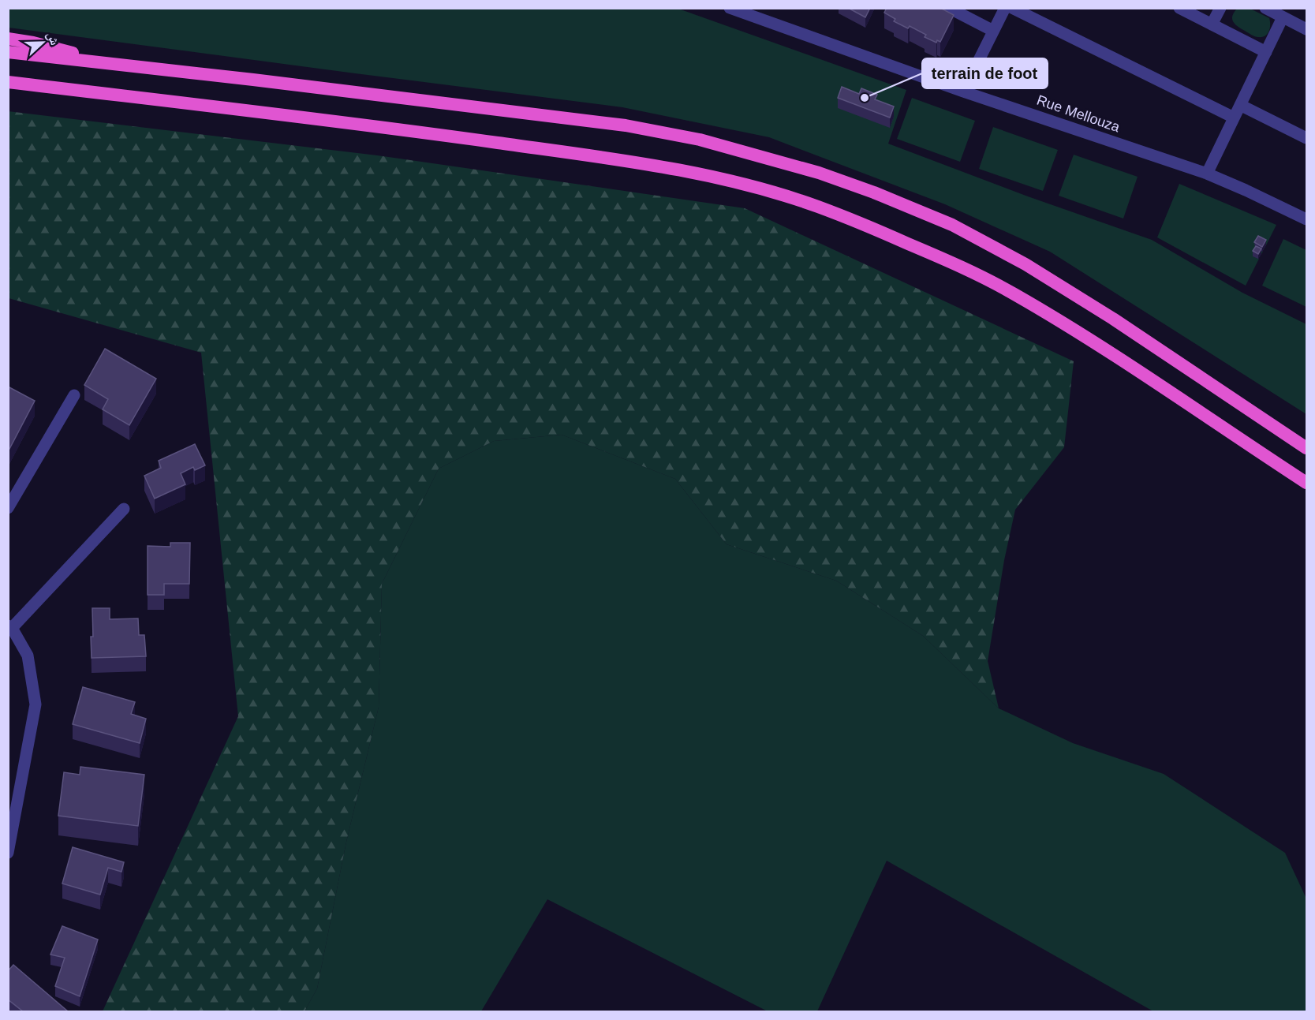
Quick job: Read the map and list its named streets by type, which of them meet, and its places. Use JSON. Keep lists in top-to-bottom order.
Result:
{
  "streets": {
    "street": ["Rue Mellouza"]
  },
  "places": ["terrain de foot"],
  "north": "right"
}
